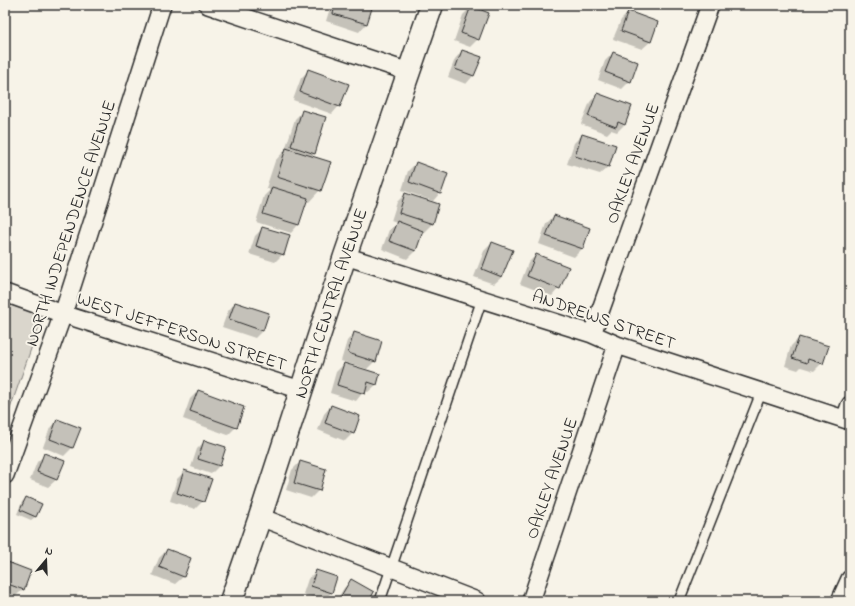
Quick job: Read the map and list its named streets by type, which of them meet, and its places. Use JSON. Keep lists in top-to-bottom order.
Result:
{
  "streets": {
    "main road": ["NORTH CENTRAL AVENUE"],
    "street": [
      "OAKLEY AVENUE",
      "NORTH INDEPENDENCE AVENUE",
      "ANDREWS STREET",
      "WEST JEFFERSON STREET"
    ]
  },
  "crossings": [
    ["OAKLEY AVENUE", "ANDREWS STREET"],
    ["NORTH INDEPENDENCE AVENUE", "WEST JEFFERSON STREET"],
    ["NORTH CENTRAL AVENUE", "ANDREWS STREET"],
    ["NORTH CENTRAL AVENUE", "WEST JEFFERSON STREET"]
  ],
  "north": "top"
}
